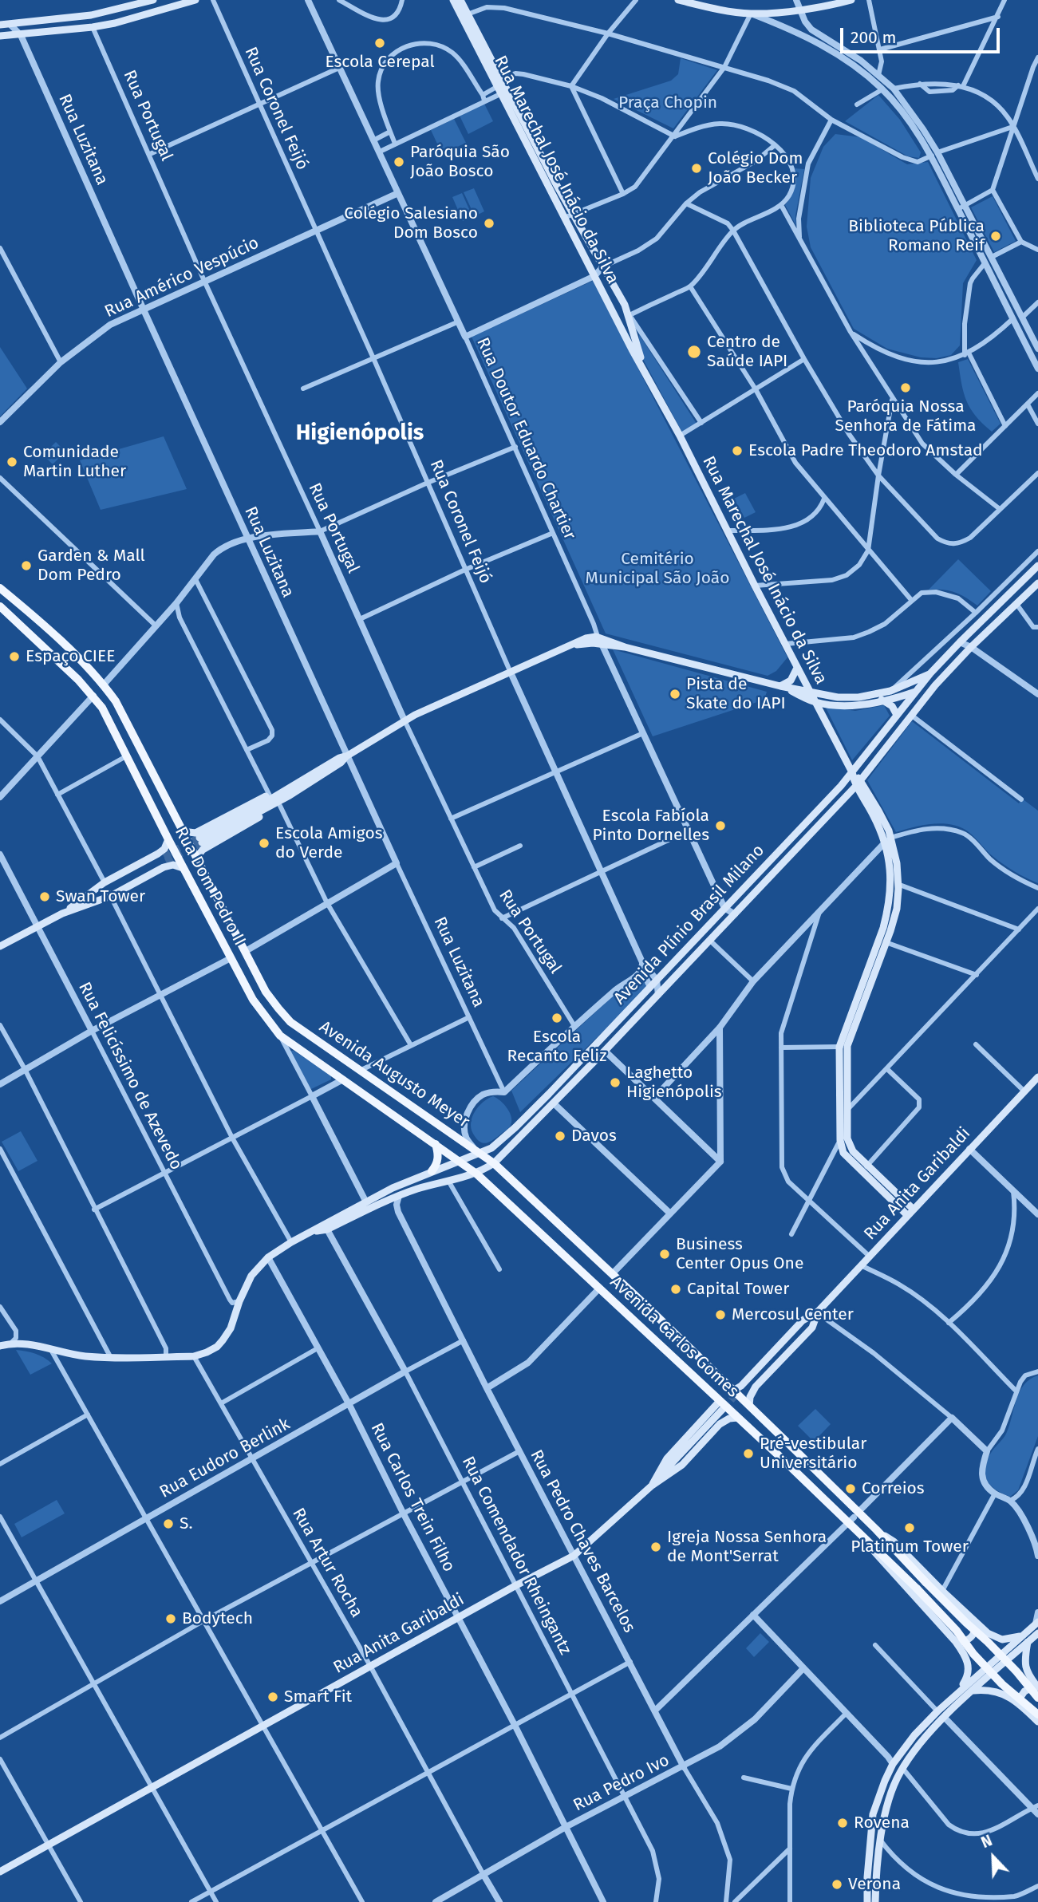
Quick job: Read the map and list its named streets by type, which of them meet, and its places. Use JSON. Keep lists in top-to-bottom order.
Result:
{
  "streets": {
    "main road": [
      "Rua Marechal José Inácio da Silva",
      "Rua Dom Pedro II",
      "Avenida Plínio Brasil Milano",
      "Avenida Augusto Meyer",
      "Rua Anita Garibaldi",
      "Avenida Carlos Gomes"
    ],
    "street": [
      "Rua Coronel Feijó",
      "Rua Portugal",
      "Rua Luzitana",
      "Rua Américo Vespúcio",
      "Rua Doutor Eduardo Chartier",
      "Rua Felicíssimo de Azevedo",
      "Rua Eudoro Berlink",
      "Rua Carlos Trein Filho",
      "Rua Pedro Chaves Barcelos",
      "Rua Comendador Rheingantz",
      "Rua Artur Rocha",
      "Rua Pedro Ivo"
    ]
  },
  "crossings": [
    ["Rua Coronel Feijó", "Rua Américo Vespúcio"],
    ["Rua Coronel Feijó", "Avenida Plínio Brasil Milano"],
    ["Rua Portugal", "Rua Américo Vespúcio"],
    ["Rua Luzitana", "Rua Américo Vespúcio"],
    ["Rua Marechal José Inácio da Silva", "Avenida Plínio Brasil Milano"],
    ["Rua Américo Vespúcio", "Rua Doutor Eduardo Chartier"],
    ["Rua Doutor Eduardo Chartier", "Avenida Plínio Brasil Milano"],
    ["Rua Dom Pedro II", "Avenida Plínio Brasil Milano"],
    ["Rua Dom Pedro II", "Avenida Augusto Meyer"],
    ["Avenida Plínio Brasil Milano", "Avenida Augusto Meyer"],
    ["Avenida Plínio Brasil Milano", "Rua Felicíssimo de Azevedo"],
    ["Avenida Plínio Brasil Milano", "Avenida Carlos Gomes"],
    ["Avenida Plínio Brasil Milano", "Rua Carlos Trein Filho"],
    ["Avenida Plínio Brasil Milano", "Rua Pedro Chaves Barcelos"],
    ["Avenida Plínio Brasil Milano", "Rua Comendador Rheingantz"],
    ["Avenida Plínio Brasil Milano", "Rua Artur Rocha"],
    ["Avenida Augusto Meyer", "Avenida Carlos Gomes"],
    ["Rua Anita Garibaldi", "Avenida Carlos Gomes"],
    ["Rua Anita Garibaldi", "Rua Carlos Trein Filho"],
    ["Rua Anita Garibaldi", "Rua Pedro Chaves Barcelos"],
    ["Rua Anita Garibaldi", "Rua Comendador Rheingantz"],
    ["Rua Anita Garibaldi", "Rua Artur Rocha"],
    ["Rua Eudoro Berlink", "Rua Carlos Trein Filho"],
    ["Rua Eudoro Berlink", "Rua Pedro Chaves Barcelos"],
    ["Rua Eudoro Berlink", "Rua Comendador Rheingantz"],
    ["Rua Eudoro Berlink", "Rua Artur Rocha"],
    ["Rua Carlos Trein Filho", "Rua Pedro Ivo"],
    ["Rua Pedro Chaves Barcelos", "Rua Pedro Ivo"],
    ["Rua Comendador Rheingantz", "Rua Pedro Ivo"],
    ["Rua Artur Rocha", "Rua Pedro Ivo"]
  ],
  "districts": ["Higienópolis"],
  "parks": ["Praça Chopin", "Cemitério Municipal São João"],
  "places": [
    "Escola Cerepal",
    "Paróquia São João Bosco",
    "Colégio Dom João Becker",
    "Colégio Salesiano Dom Bosco",
    "Biblioteca Pública Romano Reif",
    "Centro de Saúde IAPI",
    "Paróquia Nossa Senhora de Fátima",
    "Escola Padre Theodoro Amstad",
    "Comunidade Martin Luther",
    "Garden & Mall Dom Pedro",
    "Espaço CIEE",
    "Pista de Skate do IAPI",
    "Escola Fabíola Pinto Dornelles",
    "Escola Amigos do Verde",
    "Swan Tower",
    "Escola Recanto Feliz",
    "Laghetto Higienópolis",
    "Davos",
    "Business Center Opus One",
    "Capital Tower",
    "Mercosul Center",
    "Pré-vestibular Universitário",
    "Correios",
    "S.",
    "Platinum Tower",
    "Igreja Nossa Senhora de Mont'Serrat",
    "Bodytech",
    "Smart Fit",
    "Rovena",
    "Verona"
  ],
  "scale_bar": "200 m",
  "north": "top left"
}
